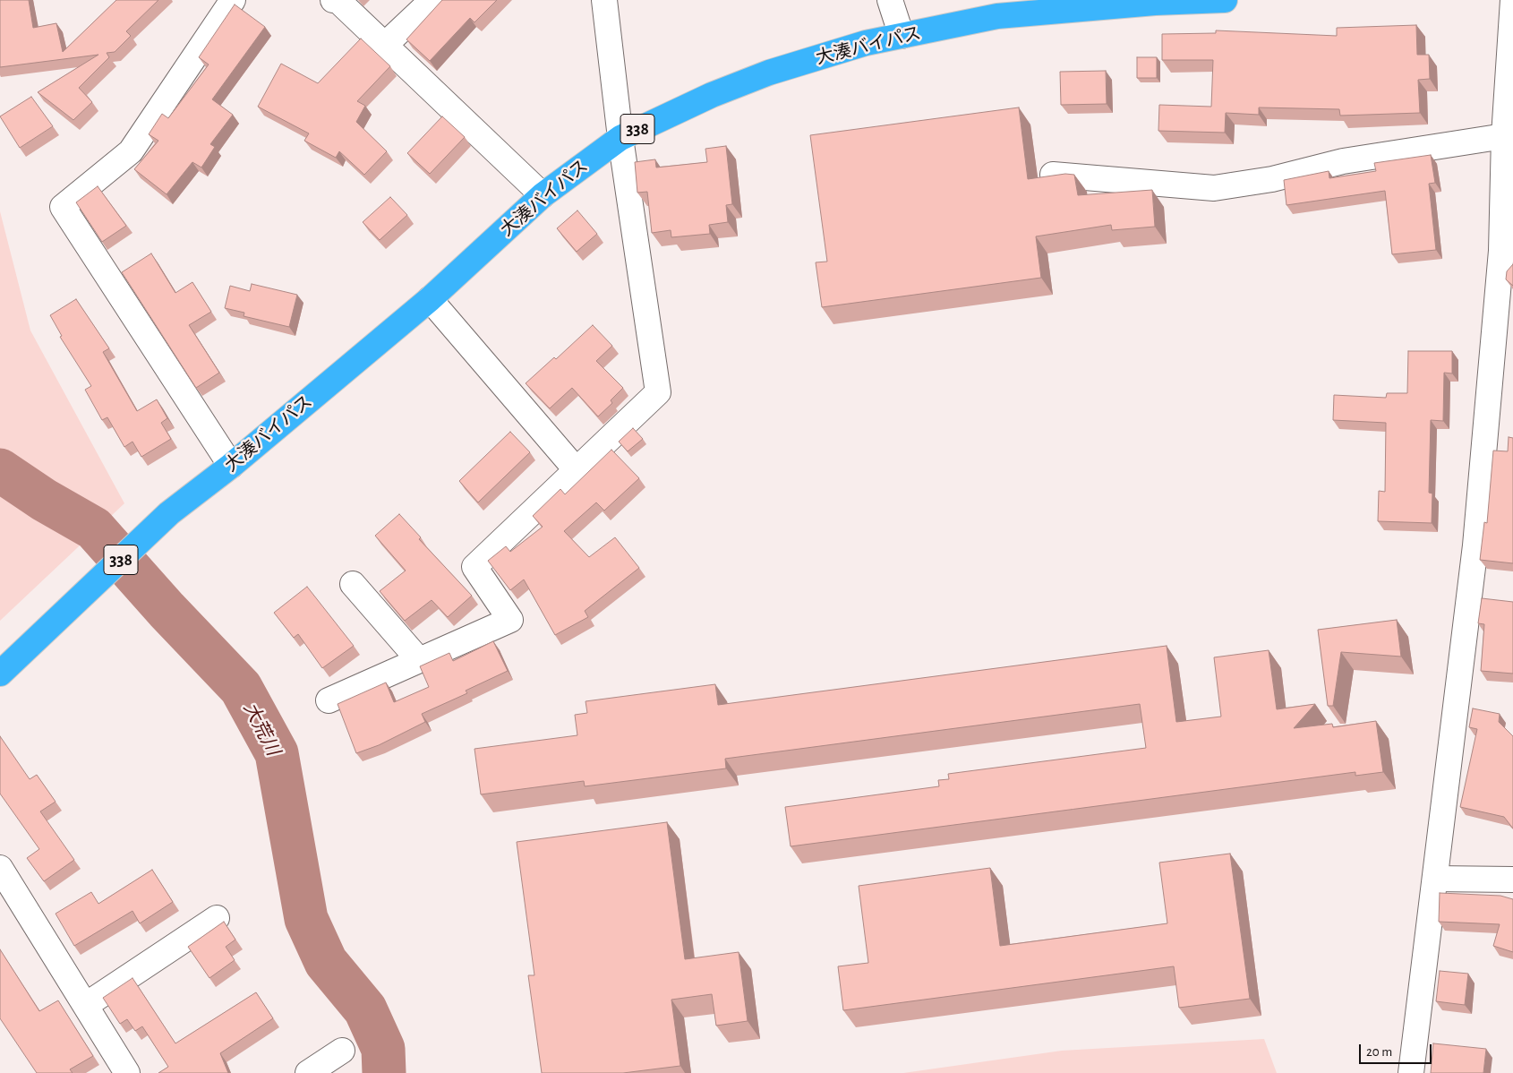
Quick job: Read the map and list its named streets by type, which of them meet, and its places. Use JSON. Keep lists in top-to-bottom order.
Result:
{
  "streets": {
    "highway": ["大湊バイパス", "338"]
  },
  "water": ["大荒川"],
  "scale_bar": "20 m"
}
